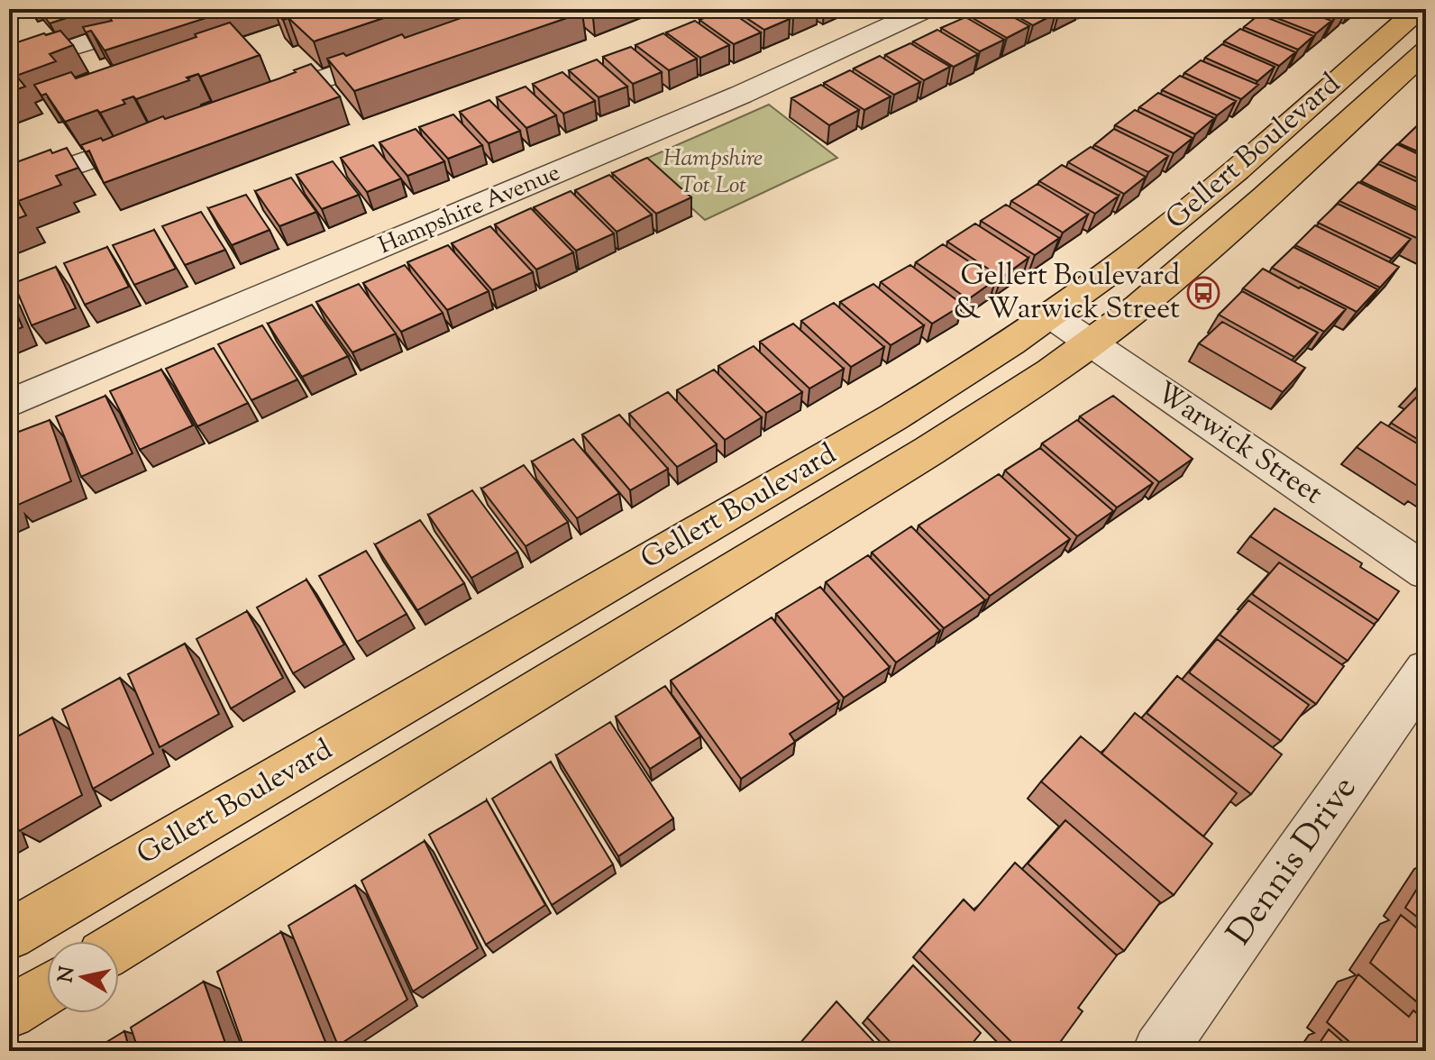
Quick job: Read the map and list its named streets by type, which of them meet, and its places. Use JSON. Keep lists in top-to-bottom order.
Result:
{
  "streets": {
    "main road": ["Gellert Boulevard"],
    "street": ["Hampshire Avenue", "Warwick Street", "Dennis Drive"]
  },
  "crossings": [
    ["Gellert Boulevard", "Warwick Street"]
  ],
  "parks": ["Hampshire Tot Lot"],
  "places": {
    "bus stop": ["Gellert Boulevard & Warwick Street"]
  },
  "north": "left"
}
